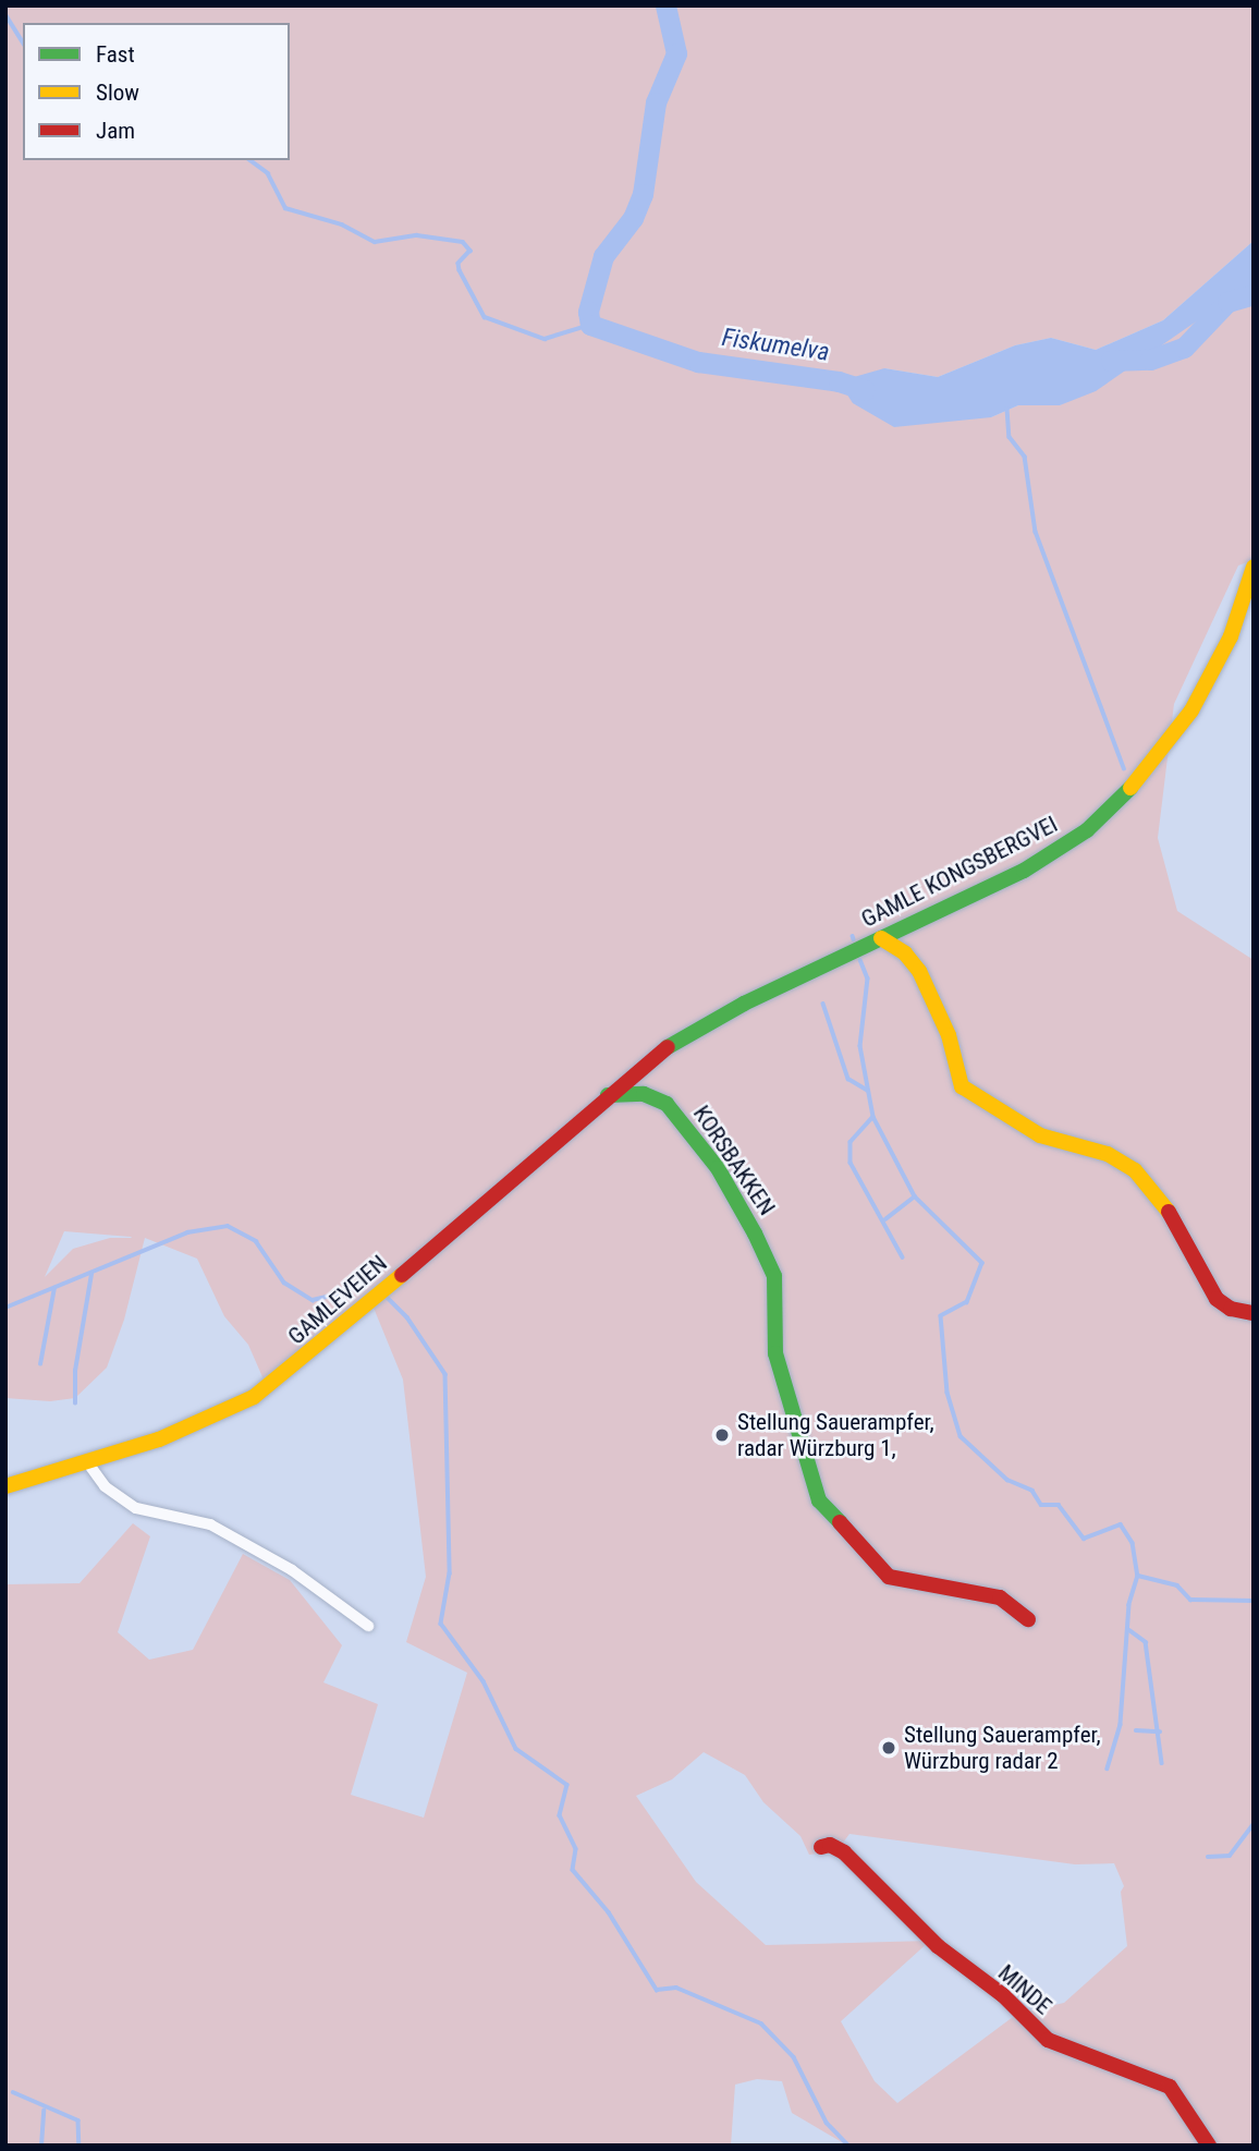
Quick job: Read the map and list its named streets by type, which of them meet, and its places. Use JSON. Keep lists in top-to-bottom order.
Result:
{
  "streets": {
    "street": [
      "GAMLE KONGSBERGVEI",
      "KORSBAKKEN",
      "GAMLEVEIEN",
      "MINDE"
    ]
  },
  "crossings": [
    ["GAMLE KONGSBERGVEI", "KORSBAKKEN"],
    ["GAMLE KONGSBERGVEI", "GAMLEVEIEN"]
  ],
  "water": ["Fiskumelva"],
  "places": ["Stellung Sauerampfer, radar Würzburg 1,", "Stellung Sauerampfer, Würzburg radar 2"],
  "legend": ["Fast", "Slow", "Jam"]
}
